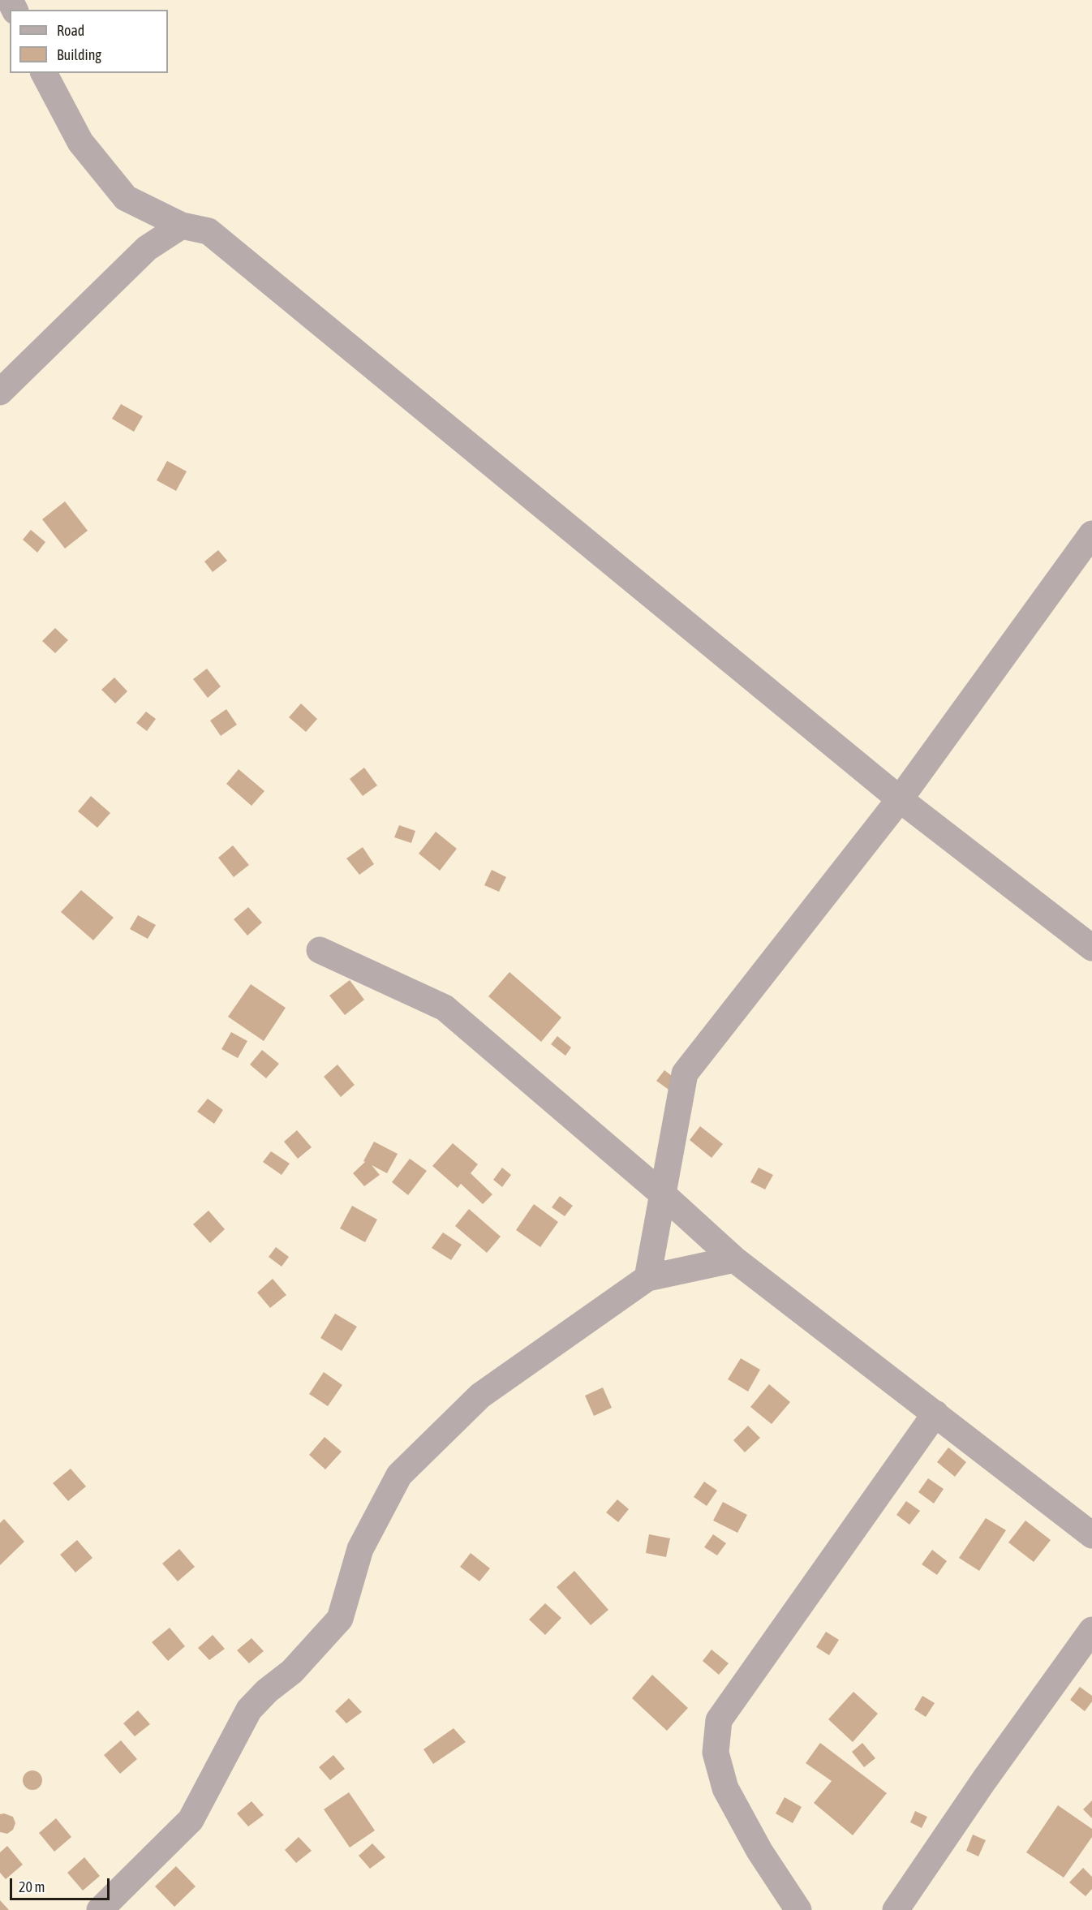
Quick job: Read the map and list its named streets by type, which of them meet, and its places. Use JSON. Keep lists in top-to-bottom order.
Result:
{
  "legend": ["Road", "Building"],
  "scale_bar": "20 m"
}
